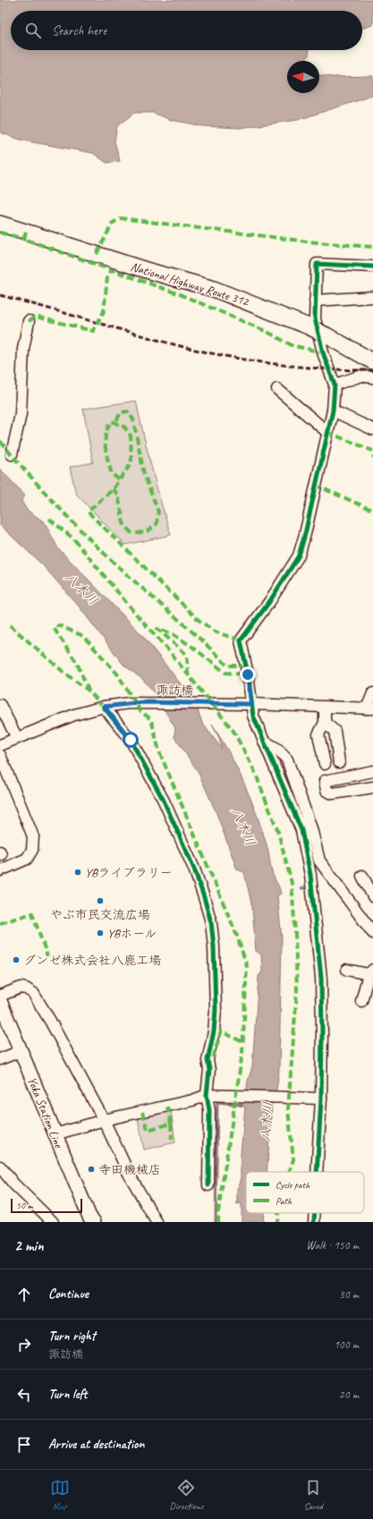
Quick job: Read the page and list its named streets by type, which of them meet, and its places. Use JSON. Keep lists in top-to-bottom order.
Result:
{
  "streets": {
    "highway": ["National Highway Route 312"],
    "main road": ["Yoka Station Line"],
    "street": ["諏訪橋"]
  },
  "water": ["八木川"],
  "places": [
    "YBライブラリー",
    "やぶ市民交流広場",
    "YBホール",
    "グンゼ株式会社八鹿工場",
    "寺田機械店"
  ],
  "legend": ["Cycle path", "Path"],
  "scale_bar": "50 m",
  "north": "left",
  "page": {
    "search": "Search here",
    "scale": "50 m",
    "heading": ["2 min", "Walk · 150 m"],
    "list": [
      ["Continue", "30 m"],
      ["Turn right", "諏訪橋", "100 m"],
      ["Turn left", "20 m"],
      "Arrive at destination"
    ],
    "nav": ["Map", "Directions", "Saved"]
  }
}
